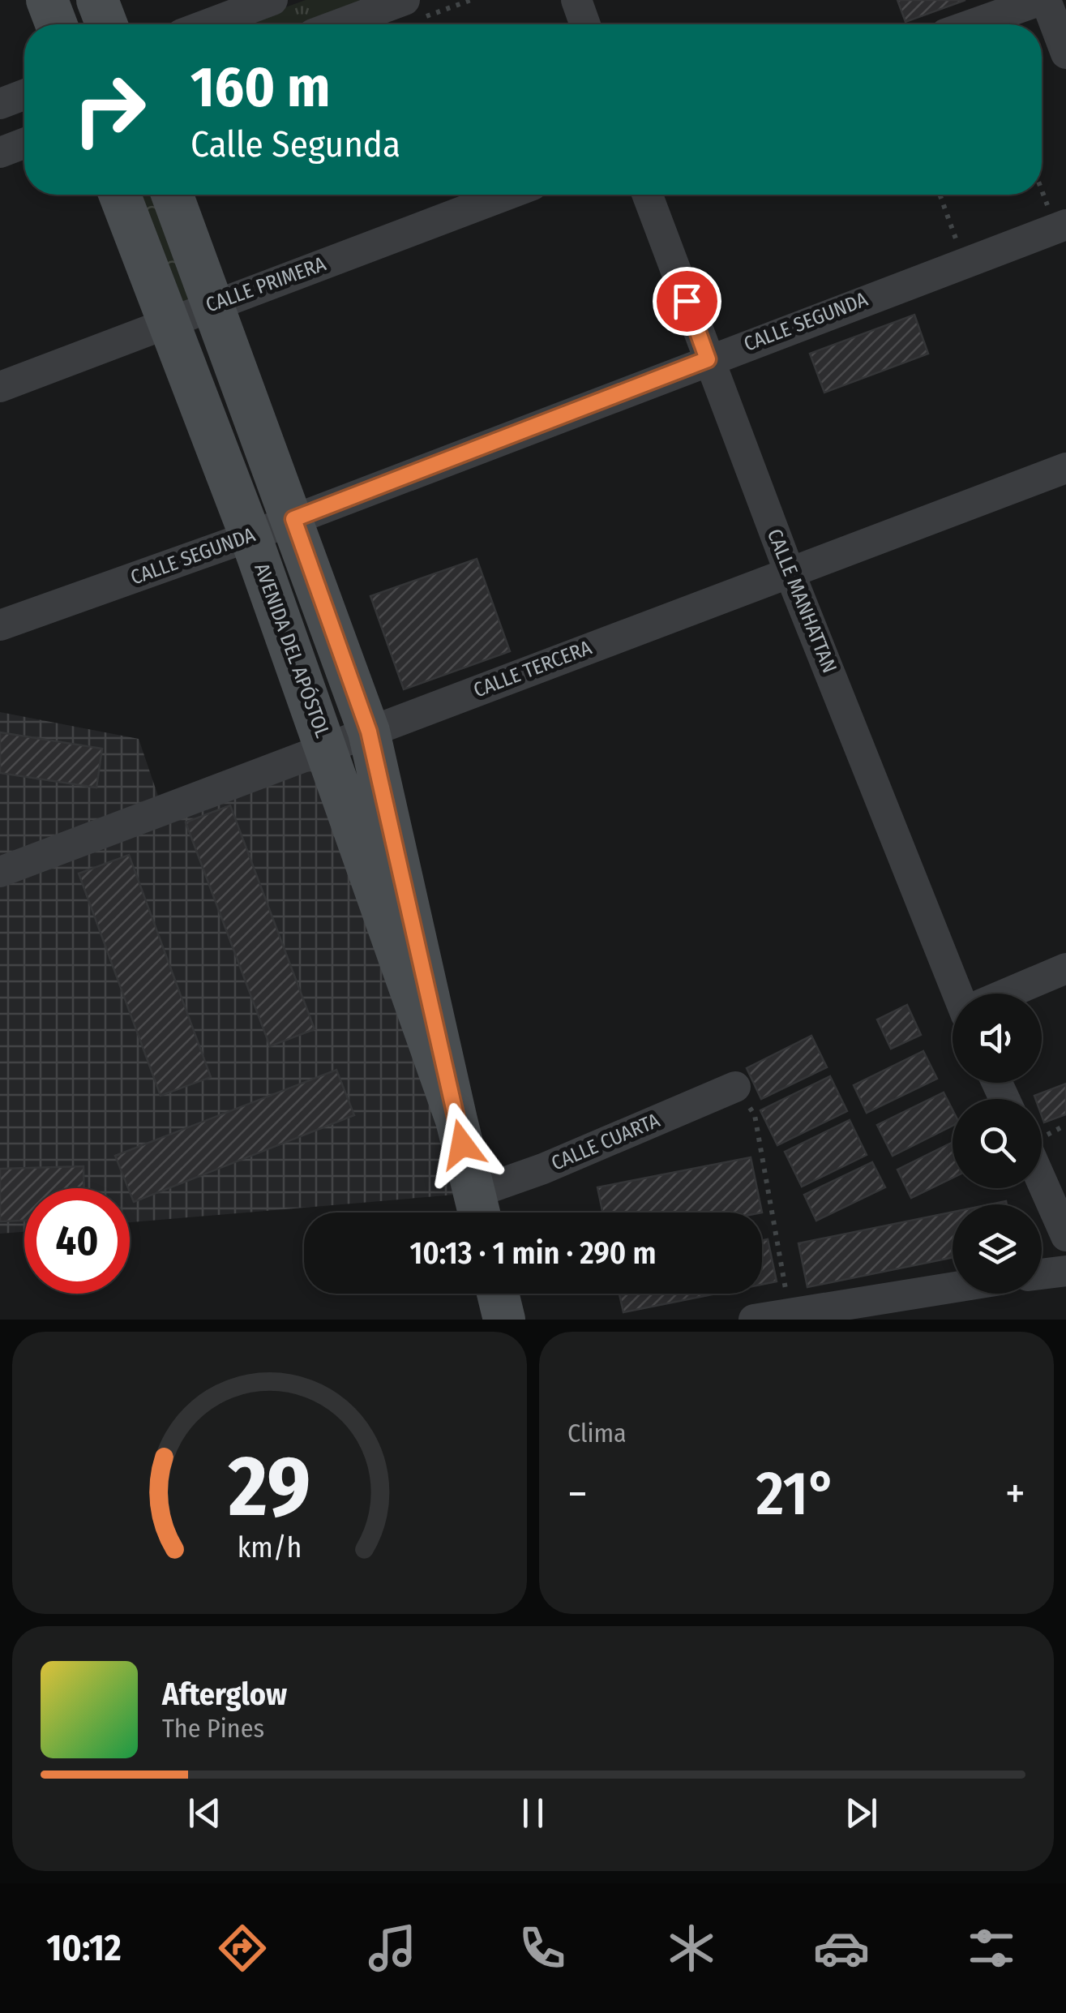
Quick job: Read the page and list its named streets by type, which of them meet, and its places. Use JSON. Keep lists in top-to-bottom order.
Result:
{
  "streets": {
    "street": [
      "CALLE PRIMERA",
      "CALLE SEGUNDA",
      "CALLE MANHATTAN",
      "AVENIDA DEL APÓSTOL",
      "CALLE TERCERA",
      "CALLE CUARTA"
    ]
  },
  "crossings": [
    ["CALLE PRIMERA", "AVENIDA DEL APÓSTOL"],
    ["CALLE SEGUNDA", "CALLE MANHATTAN"],
    ["CALLE SEGUNDA", "AVENIDA DEL APÓSTOL"],
    ["CALLE MANHATTAN", "CALLE TERCERA"],
    ["AVENIDA DEL APÓSTOL", "CALLE TERCERA"],
    ["AVENIDA DEL APÓSTOL", "CALLE CUARTA"]
  ],
  "page": {
    "turn": ["160 m", "Calle Segunda"],
    "limit": "40",
    "trip": "10:13 · 1 min · 290 m",
    "tile": "Clima",
    "heat": ["−", "21°", "+"],
    "song": ["Afterglow", "The Pines"],
    "tabs": "10:12",
    "gauge": ["29", "km/h"]
  }
}
